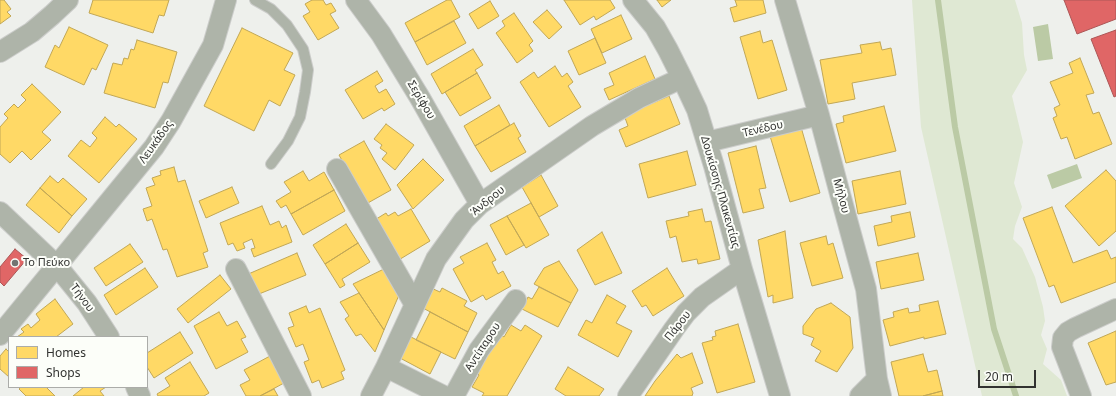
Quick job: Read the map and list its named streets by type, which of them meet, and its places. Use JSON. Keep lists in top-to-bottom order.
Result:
{
  "streets": {
    "street": [
      "Σερίφου",
      "Τενέδου",
      "Λευκάδος",
      "Δουκίσσης Πλακεντίας",
      "Μήλου",
      "Άνδρου",
      "Τήνου",
      "Πάρου",
      "Αντίπαρου"
    ]
  },
  "crossings": [
    ["Σερίφου", "Άνδρου"],
    ["Τενέδου", "Δουκίσσης Πλακεντίας"],
    ["Τενέδου", "Μήλου"],
    ["Λευκάδος", "Τήνου"],
    ["Δουκίσσης Πλακεντίας", "Άνδρου"],
    ["Δουκίσσης Πλακεντίας", "Πάρου"]
  ],
  "places": ["Το Πεύκο"],
  "legend": ["Homes", "Shops"],
  "scale_bar": "20 m"
}
